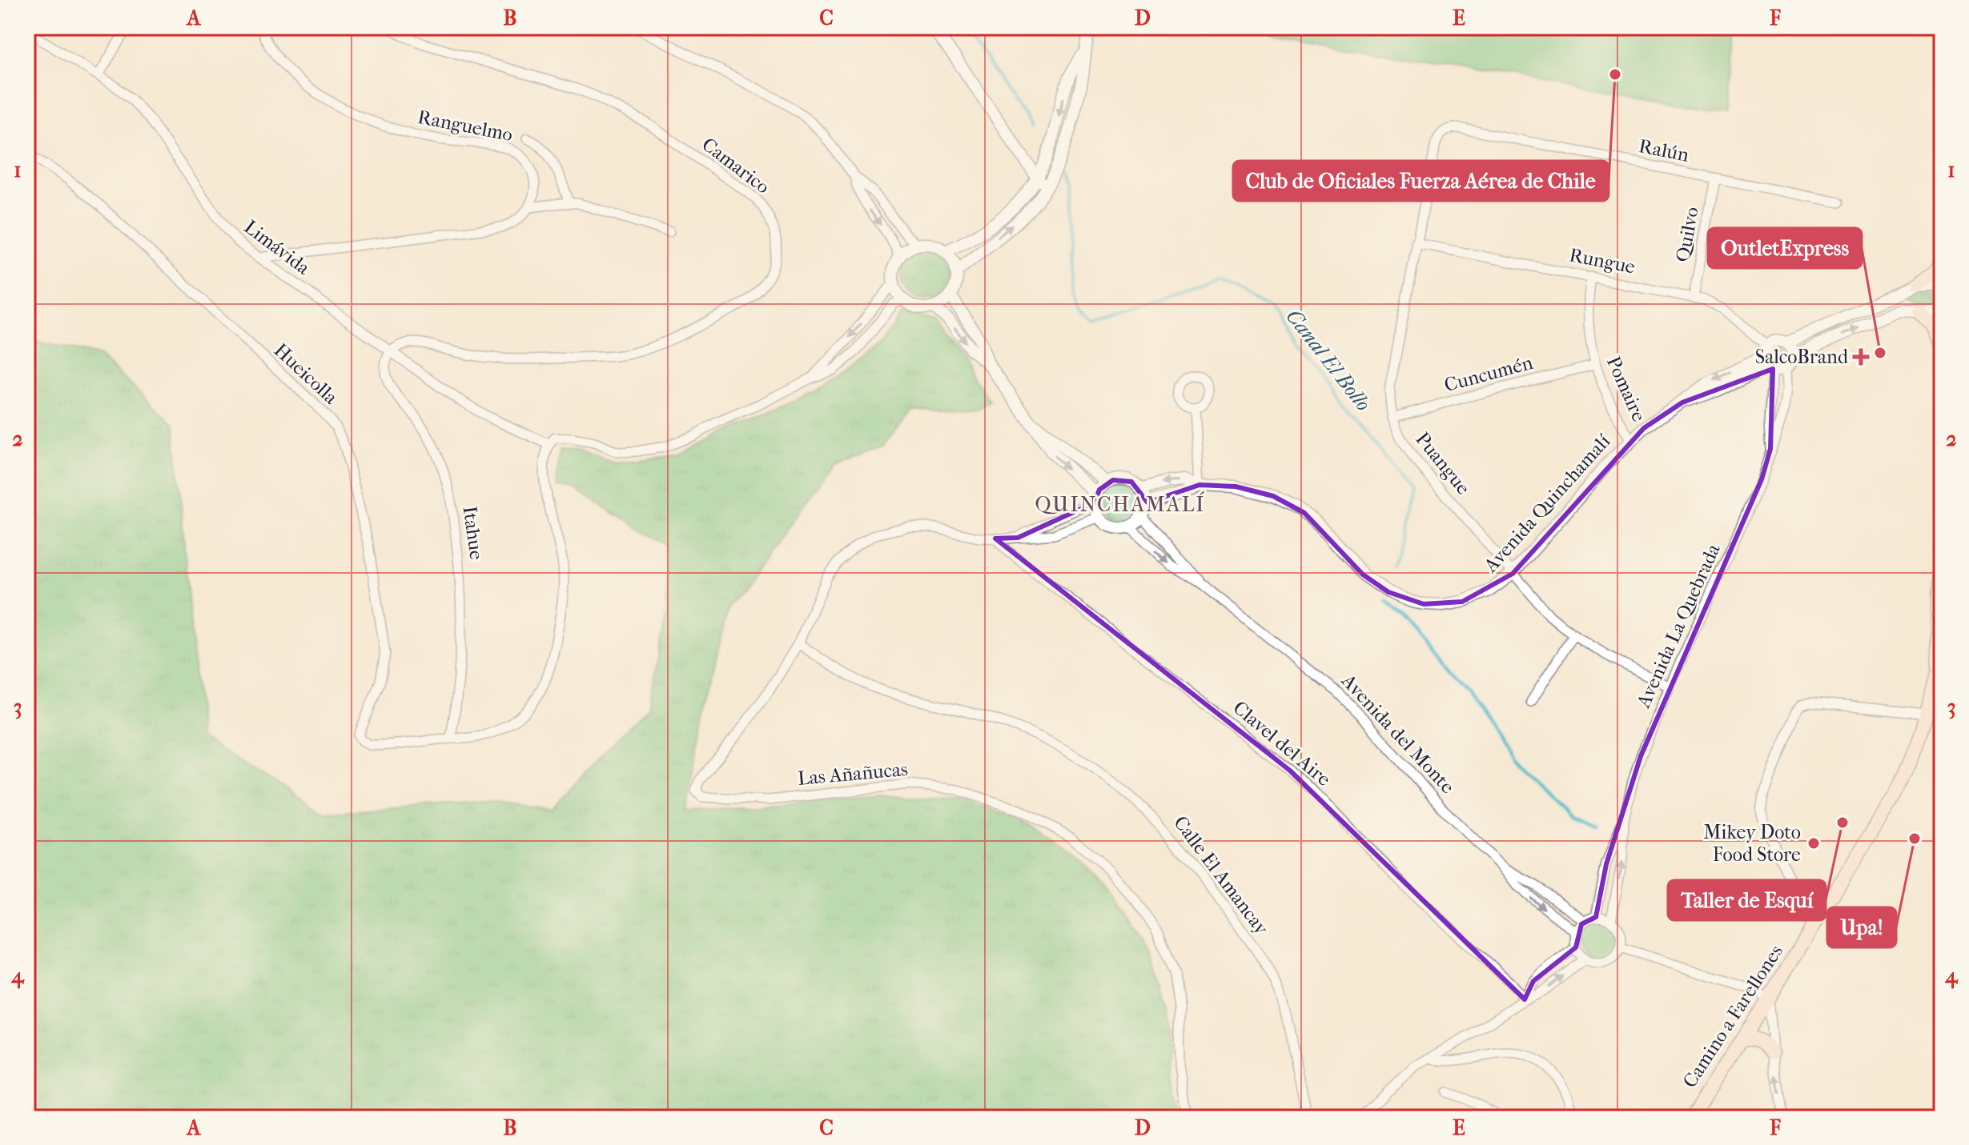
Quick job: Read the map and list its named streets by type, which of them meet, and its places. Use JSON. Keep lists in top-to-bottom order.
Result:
{
  "streets": {
    "main road": ["Camino a Farellones"],
    "street": [
      "Ranguelmo",
      "Ralún",
      "Camarico",
      "Quilvo",
      "Limávida",
      "Rungue",
      "Hueicolla",
      "Cuncumén",
      "Pomaire",
      "Puangue",
      "Avenida Quinchamalí",
      "Itahue",
      "Avenida La Quebrada",
      "Avenida del Monte",
      "Clavel del Aire",
      "Las Añañucas",
      "Calle El Amancay"
    ]
  },
  "crossings": [
    ["Ralún", "Quilvo"],
    ["Ralún", "Puangue"],
    ["Camarico", "Limávida"],
    ["Camarico", "Itahue"],
    ["Quilvo", "Rungue"],
    ["Limávida", "Itahue"],
    ["Rungue", "Pomaire"],
    ["Rungue", "Puangue"],
    ["Rungue", "Avenida Quinchamalí"],
    ["Rungue", "Avenida La Quebrada"],
    ["Hueicolla", "Itahue"],
    ["Cuncumén", "Pomaire"],
    ["Cuncumén", "Puangue"],
    ["Pomaire", "Avenida Quinchamalí"],
    ["Puangue", "Avenida Quinchamalí"],
    ["Puangue", "Avenida La Quebrada"],
    ["Avenida Quinchamalí", "Avenida La Quebrada"],
    ["Avenida Quinchamalí", "Avenida del Monte"],
    ["Avenida La Quebrada", "Avenida del Monte"],
    ["Las Añañucas", "Calle El Amancay"]
  ],
  "districts": ["QUINCHAMALÍ"],
  "water": ["Canal El Bollo"],
  "places": {
    "other": [
      "Club de Oficiales Fuerza Aérea de Chile",
      "OutletExpress",
      "Taller de Esquí",
      "Upa!",
      "Mikey Doto Food Store"
    ],
    "health": ["SalcoBrand"]
  },
  "grid": {
    "columns": [
      "A",
      "B",
      "C",
      "D",
      "E",
      "F"
    ],
    "rows": [
      "1",
      "2",
      "3",
      "4"
    ]
  }
}
